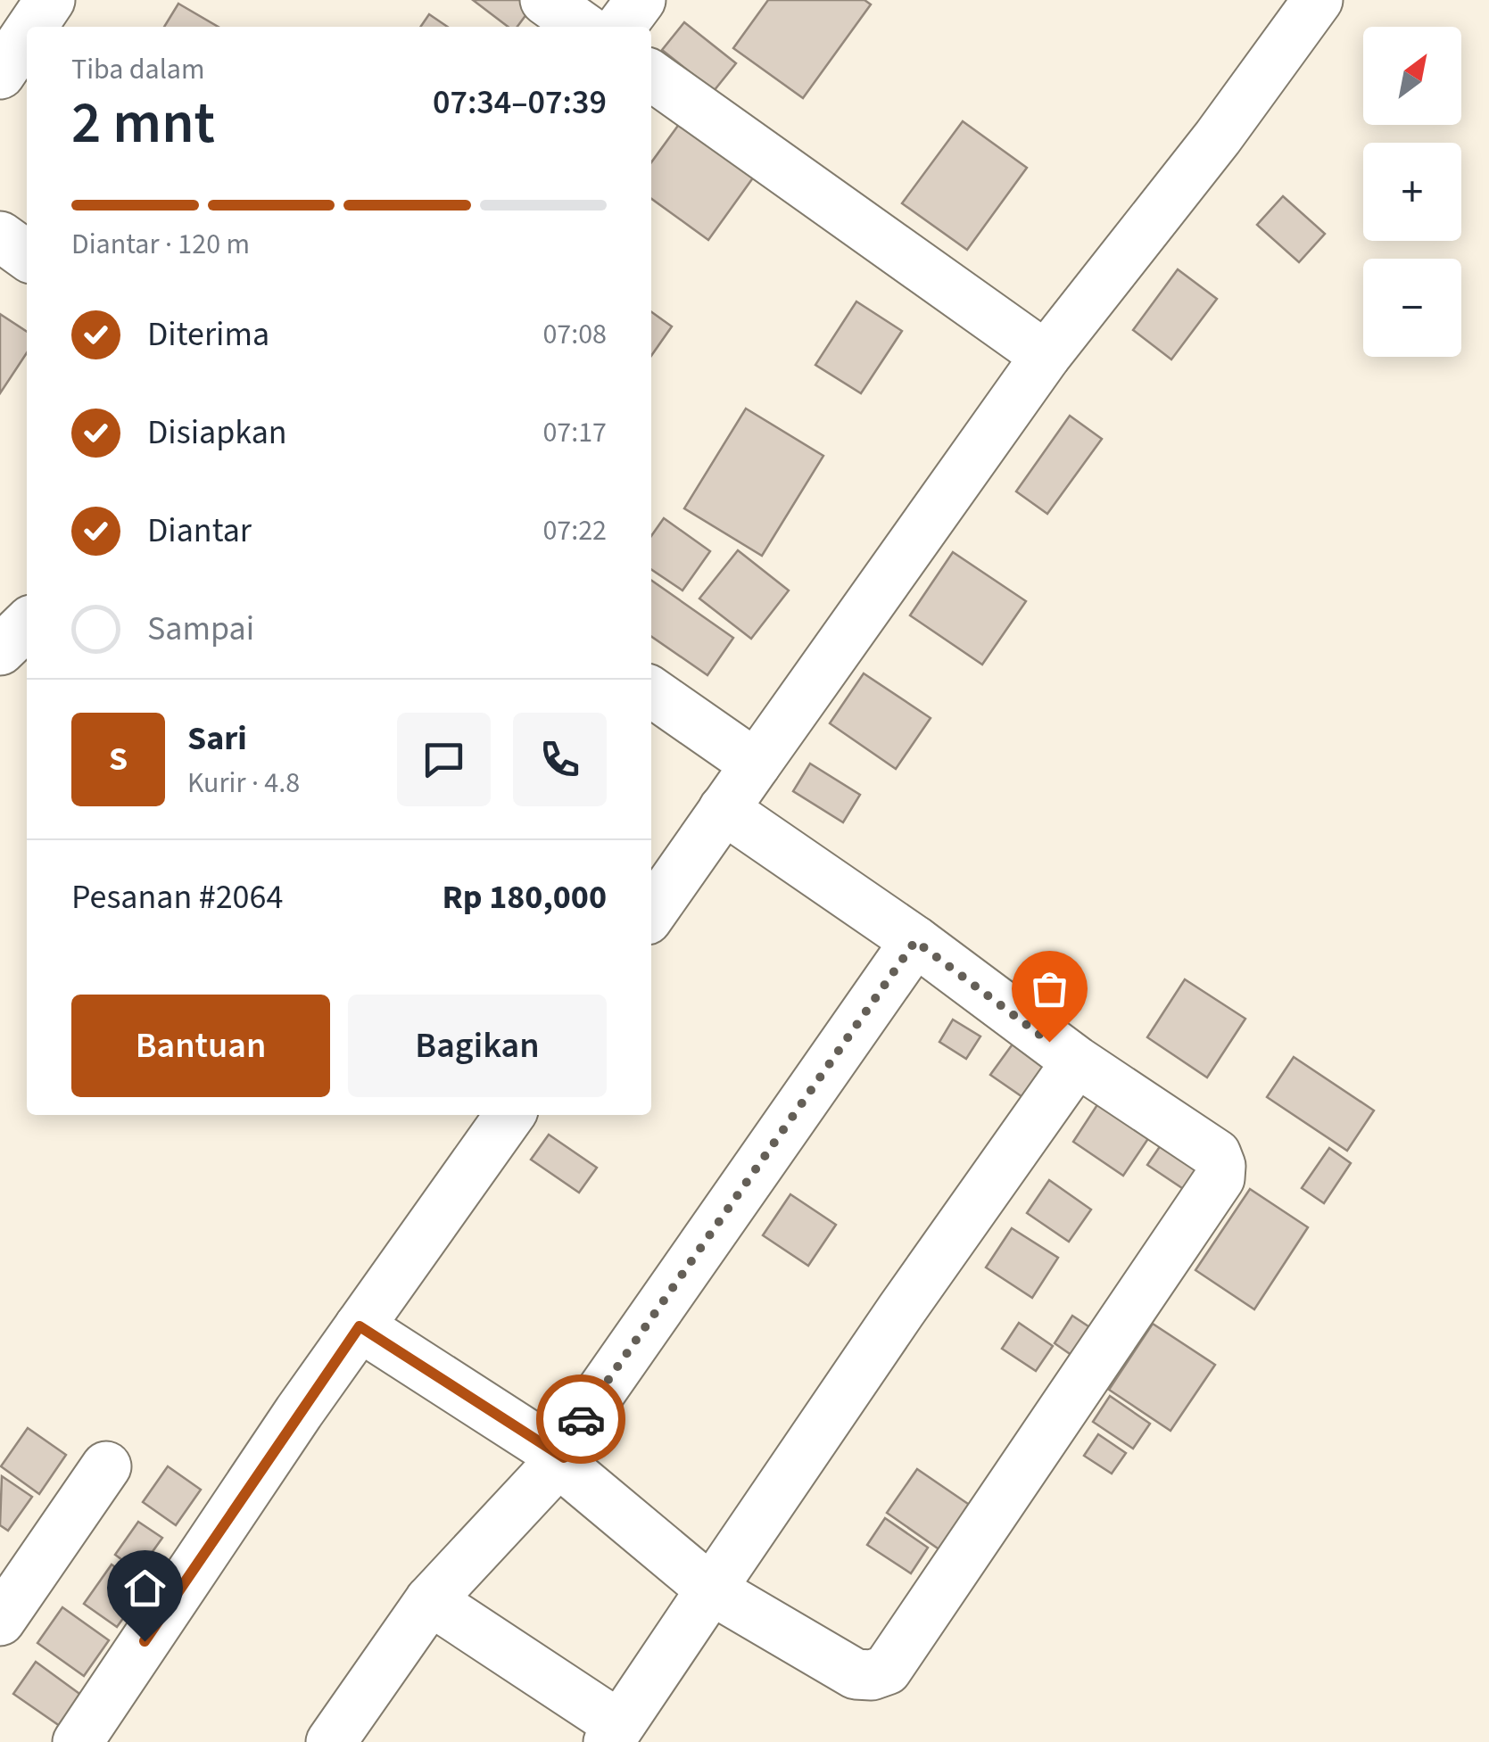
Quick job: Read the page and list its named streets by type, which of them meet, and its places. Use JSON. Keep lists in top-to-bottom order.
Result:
{
  "north": "top right",
  "page": {
    "map_buttons": ["+", "−"],
    "heading": ["2 mnt", "Tiba dalam", "07:34–07:39"],
    "panel": [
      "Sari",
      "Kurir · 4.8",
      "Pesanan #2064",
      "Rp 180,000"
    ],
    "bar": "Diantar · 120 m",
    "list": [
      ["Diterima", "07:08"],
      ["Disiapkan", "07:17"],
      ["Diantar", "07:22"],
      "Sampai"
    ],
    "round": "S",
    "buttons": ["Bantuan", "Bagikan"]
  }
}
